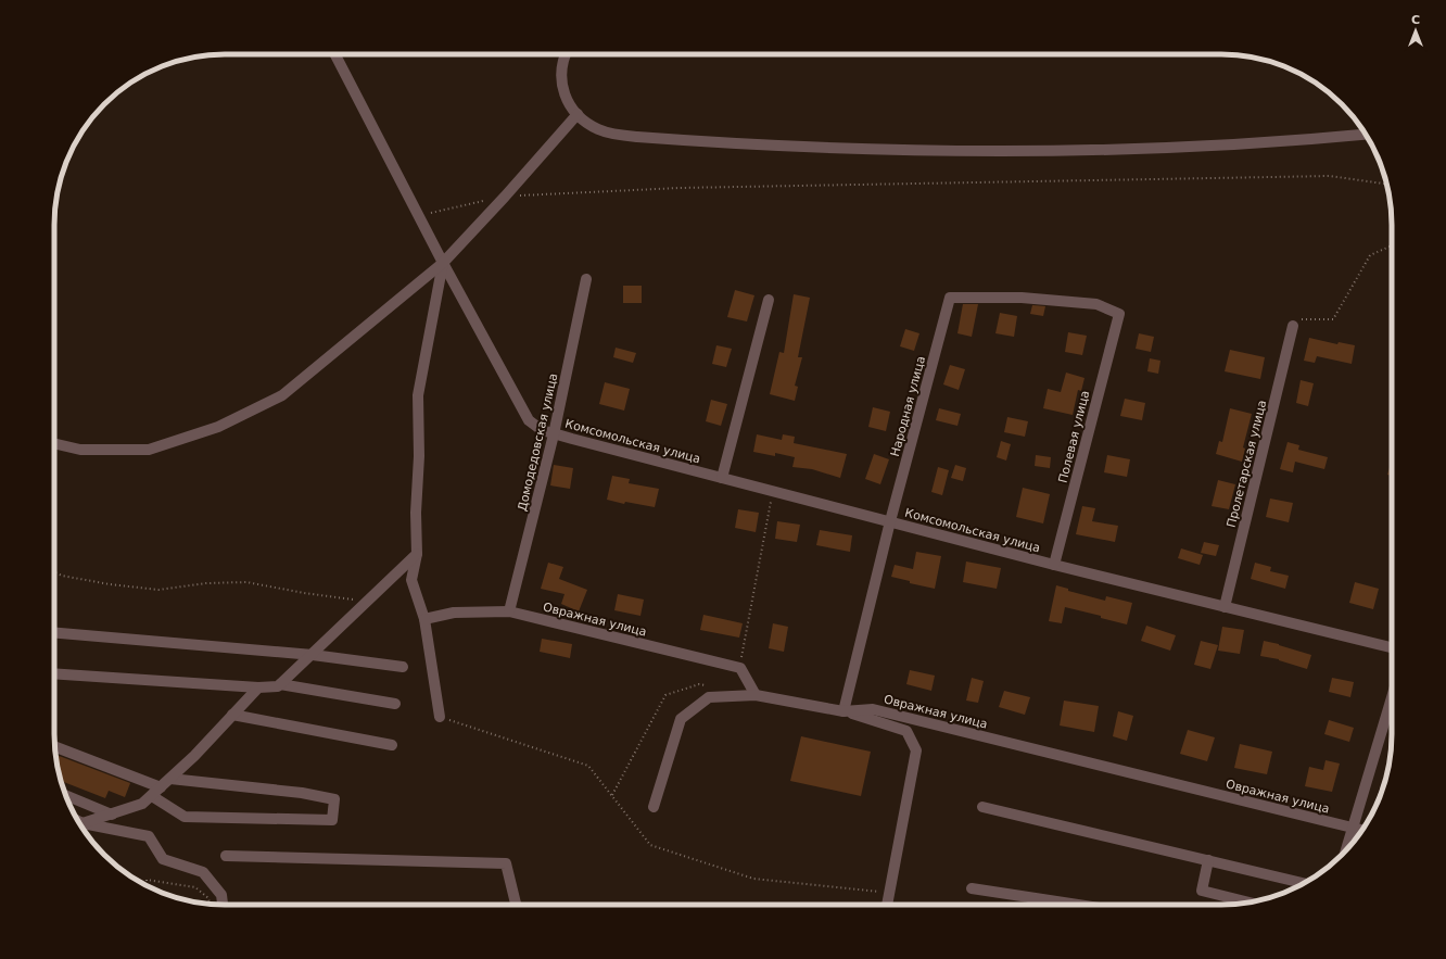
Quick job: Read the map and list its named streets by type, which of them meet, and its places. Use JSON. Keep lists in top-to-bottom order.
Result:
{
  "streets": {
    "street": [
      "Народная улица",
      "Полевая улица",
      "Комсомольская улица",
      "Домодедовская улица",
      "Пролетарская улица",
      "Овражная улица"
    ]
  },
  "crossings": [
    ["Народная улица", "Полевая улица"],
    ["Народная улица", "Комсомольская улица"],
    ["Народная улица", "Овражная улица"],
    ["Полевая улица", "Комсомольская улица"],
    ["Комсомольская улица", "Домодедовская улица"],
    ["Комсомольская улица", "Пролетарская улица"],
    ["Домодедовская улица", "Овражная улица"]
  ],
  "north": "top"
}
